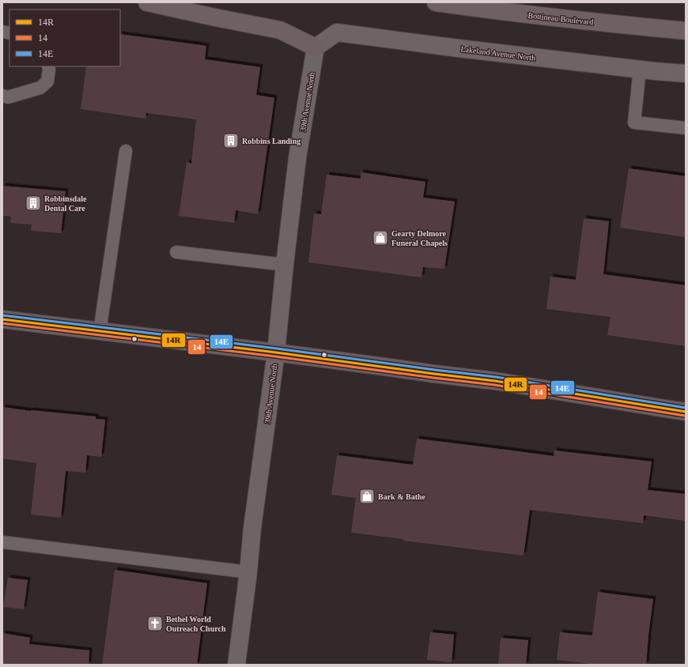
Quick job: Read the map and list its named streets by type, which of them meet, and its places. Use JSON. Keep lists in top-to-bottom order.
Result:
{
  "streets": {
    "main road": ["Bottineau Boulevard"],
    "street": ["Lakeland Avenue North", "39th Avenue North"]
  },
  "crossings": [
    ["Lakeland Avenue North", "39th Avenue North"]
  ],
  "places": {
    "building": ["Robbins Landing", "Robbinsdale Dental Care"],
    "shop": ["Gearty Delmore Funeral Chapels", "Bark & Bathe"],
    "church": ["Bethel World Outreach Church"]
  },
  "lines": ["transit line 14E", "transit line 14R", "transit line 14"],
  "legend": ["14R", "14", "14E"]
}
